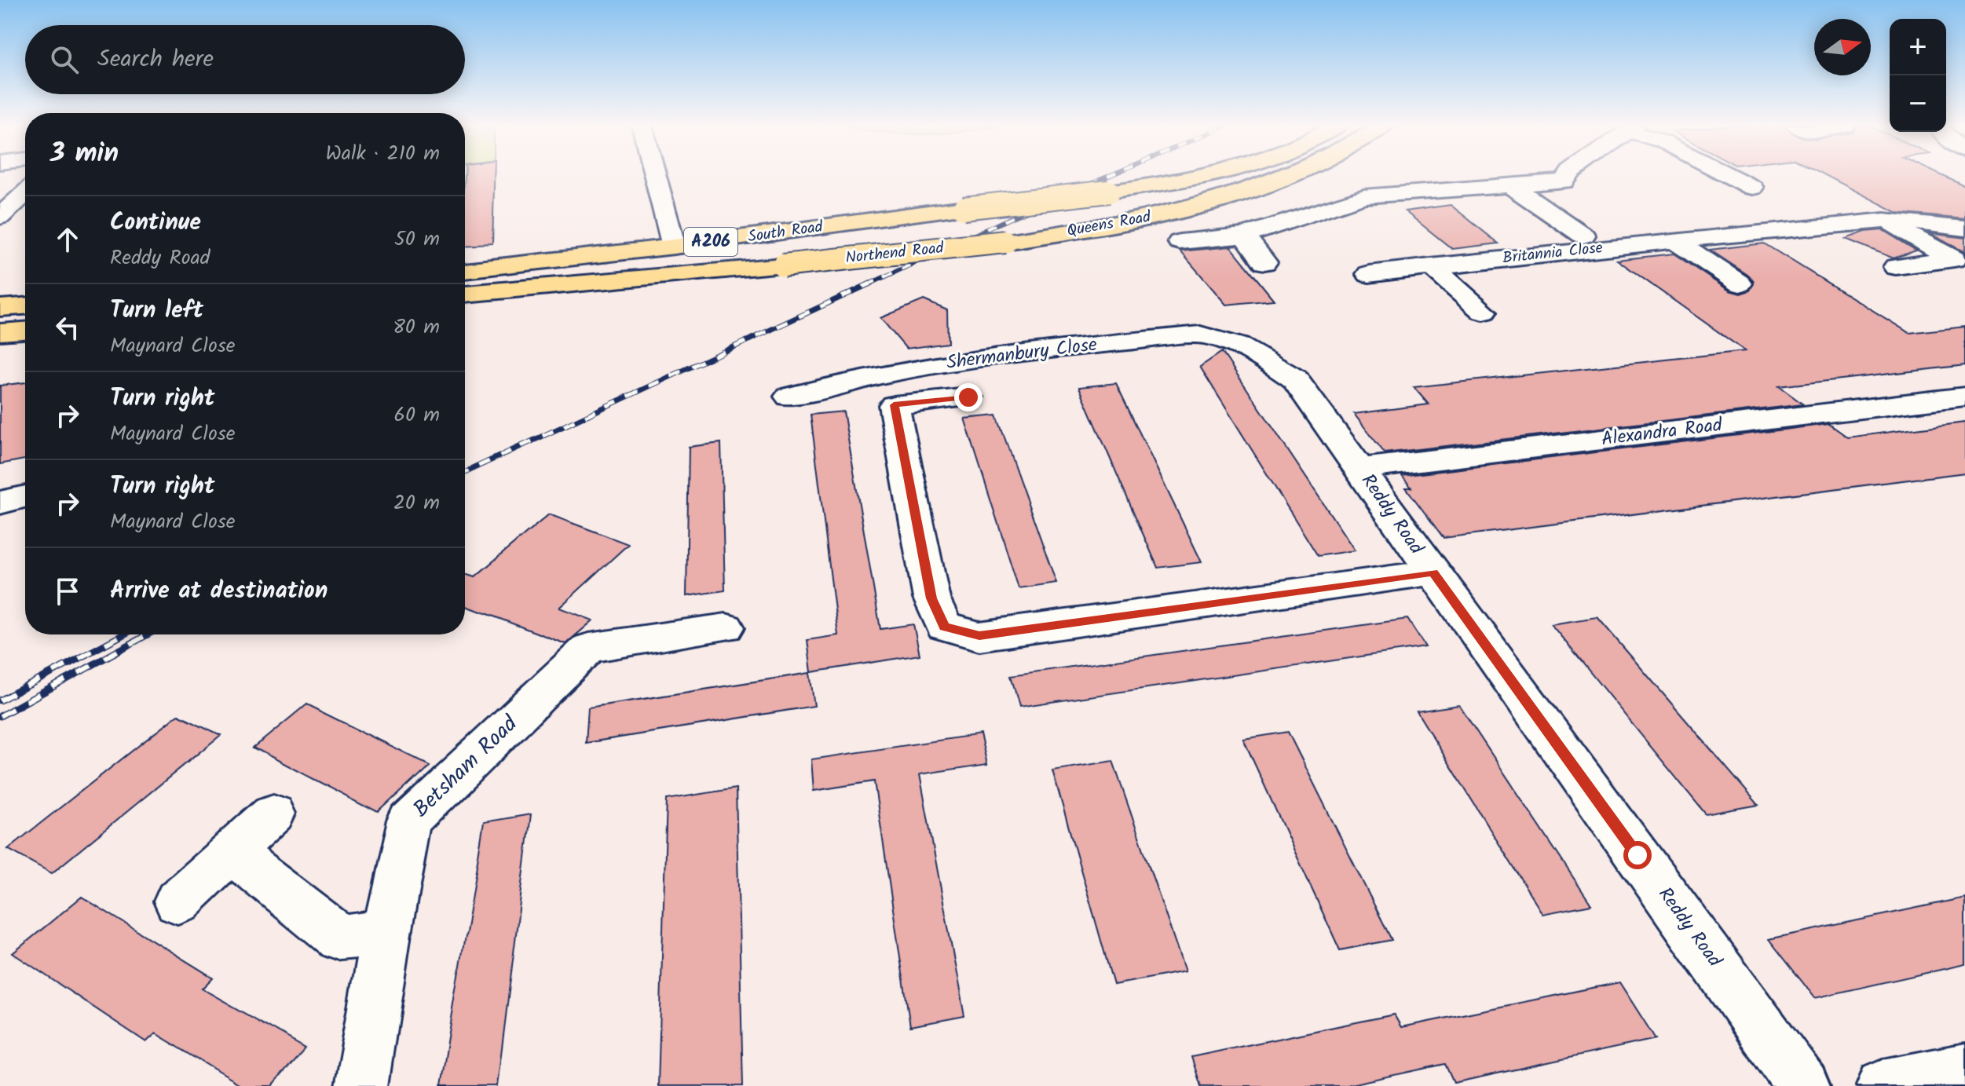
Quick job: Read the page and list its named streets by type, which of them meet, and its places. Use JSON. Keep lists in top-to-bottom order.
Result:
{
  "streets": {
    "main road": [
      "Queens Road",
      "South Road",
      "A206",
      "Northend Road"
    ],
    "street": [
      "Britannia Close",
      "Shermanbury Close",
      "Alexandra Road",
      "Reddy Road",
      "Betsham Road"
    ]
  },
  "crossings": [
    ["Queens Road", "South Road"],
    ["Queens Road", "Northend Road"],
    ["South Road", "Northend Road"],
    ["Shermanbury Close", "Reddy Road"],
    ["Alexandra Road", "Reddy Road"]
  ],
  "north": "right",
  "page": {
    "map_buttons": ["+", "−"],
    "search": "Search here",
    "heading": ["3 min", "Walk · 210 m"],
    "list": [
      ["Continue", "Reddy Road", "50 m"],
      ["Turn left", "Maynard Close", "80 m"],
      ["Turn right", "Maynard Close", "60 m"],
      ["Turn right", "Maynard Close", "20 m"],
      "Arrive at destination"
    ]
  }
}
